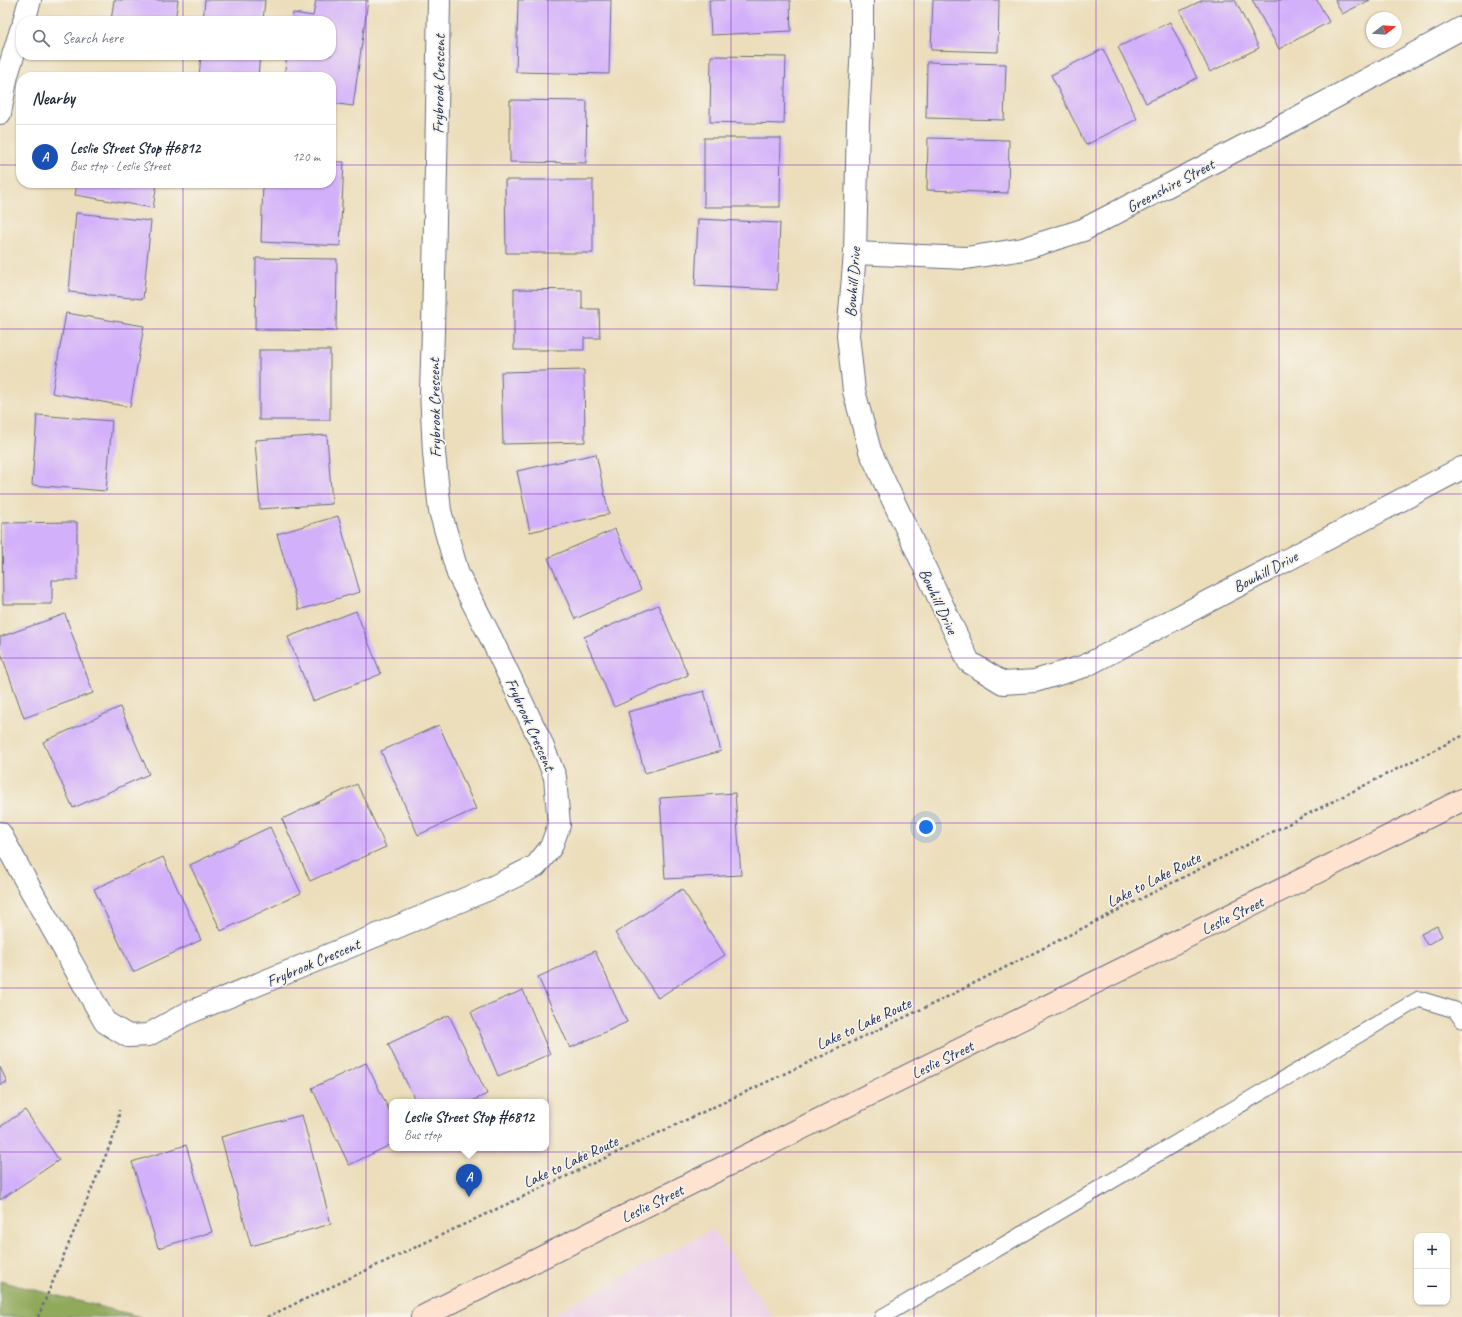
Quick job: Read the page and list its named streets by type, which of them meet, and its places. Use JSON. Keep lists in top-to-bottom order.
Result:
{
  "streets": {
    "main road": ["Leslie Street"],
    "street": ["Frybrook Crescent", "Greenshire Street", "Bowhill Drive"],
    "path": ["Lake to Lake Route"]
  },
  "crossings": [
    ["Greenshire Street", "Bowhill Drive"]
  ],
  "north": "right",
  "page": {
    "search": "Search here",
    "heading": "Nearby",
    "list": [
      {
        "mark": "A",
        "name": "Leslie Street Stop #6812",
        "note": "Bus stop · Leslie Street",
        "value": "120 m"
      }
    ],
    "popup": ["Leslie Street Stop #6812", "Bus stop"],
    "pins": "A",
    "map_buttons": ["+", "−"]
  }
}
